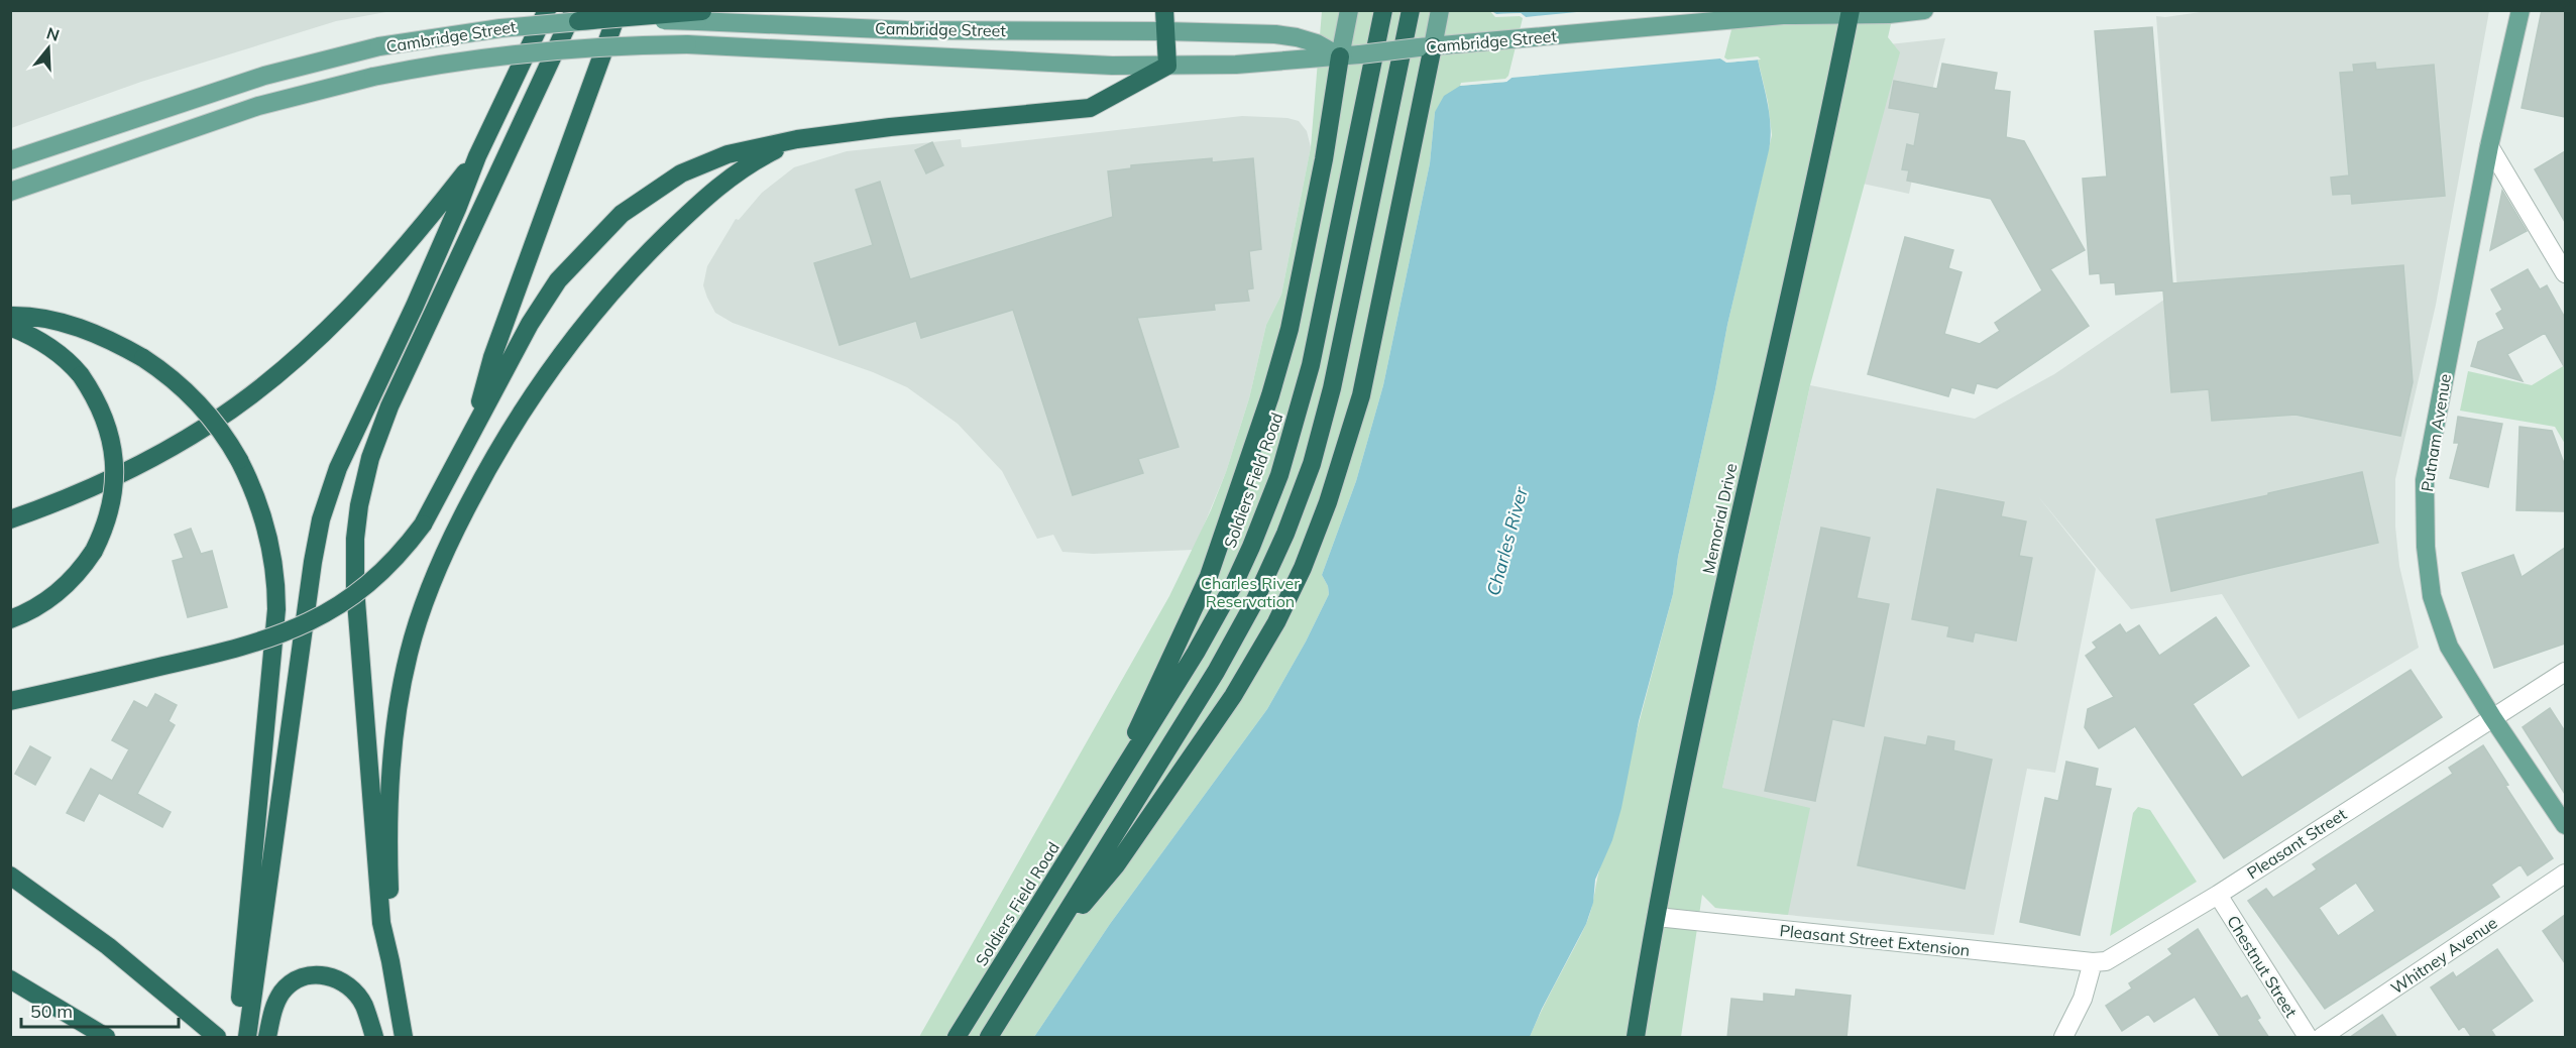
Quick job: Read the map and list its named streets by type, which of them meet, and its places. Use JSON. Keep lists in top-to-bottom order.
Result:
{
  "streets": {
    "highway": ["Soldiers Field Road", "Memorial Drive"],
    "main road": ["Cambridge Street", "Putnam Avenue"],
    "street": [
      "Pleasant Street",
      "Pleasant Street Extension",
      "Whitney Avenue",
      "Chestnut Street"
    ]
  },
  "crossings": [
    ["Cambridge Street", "Memorial Drive"],
    ["Putnam Avenue", "Pleasant Street"],
    ["Memorial Drive", "Pleasant Street Extension"],
    ["Pleasant Street", "Pleasant Street Extension"],
    ["Pleasant Street", "Chestnut Street"]
  ],
  "water": ["Charles River"],
  "parks": ["Charles River Reservation"],
  "scale_bar": "50 m",
  "north": "top"
}
